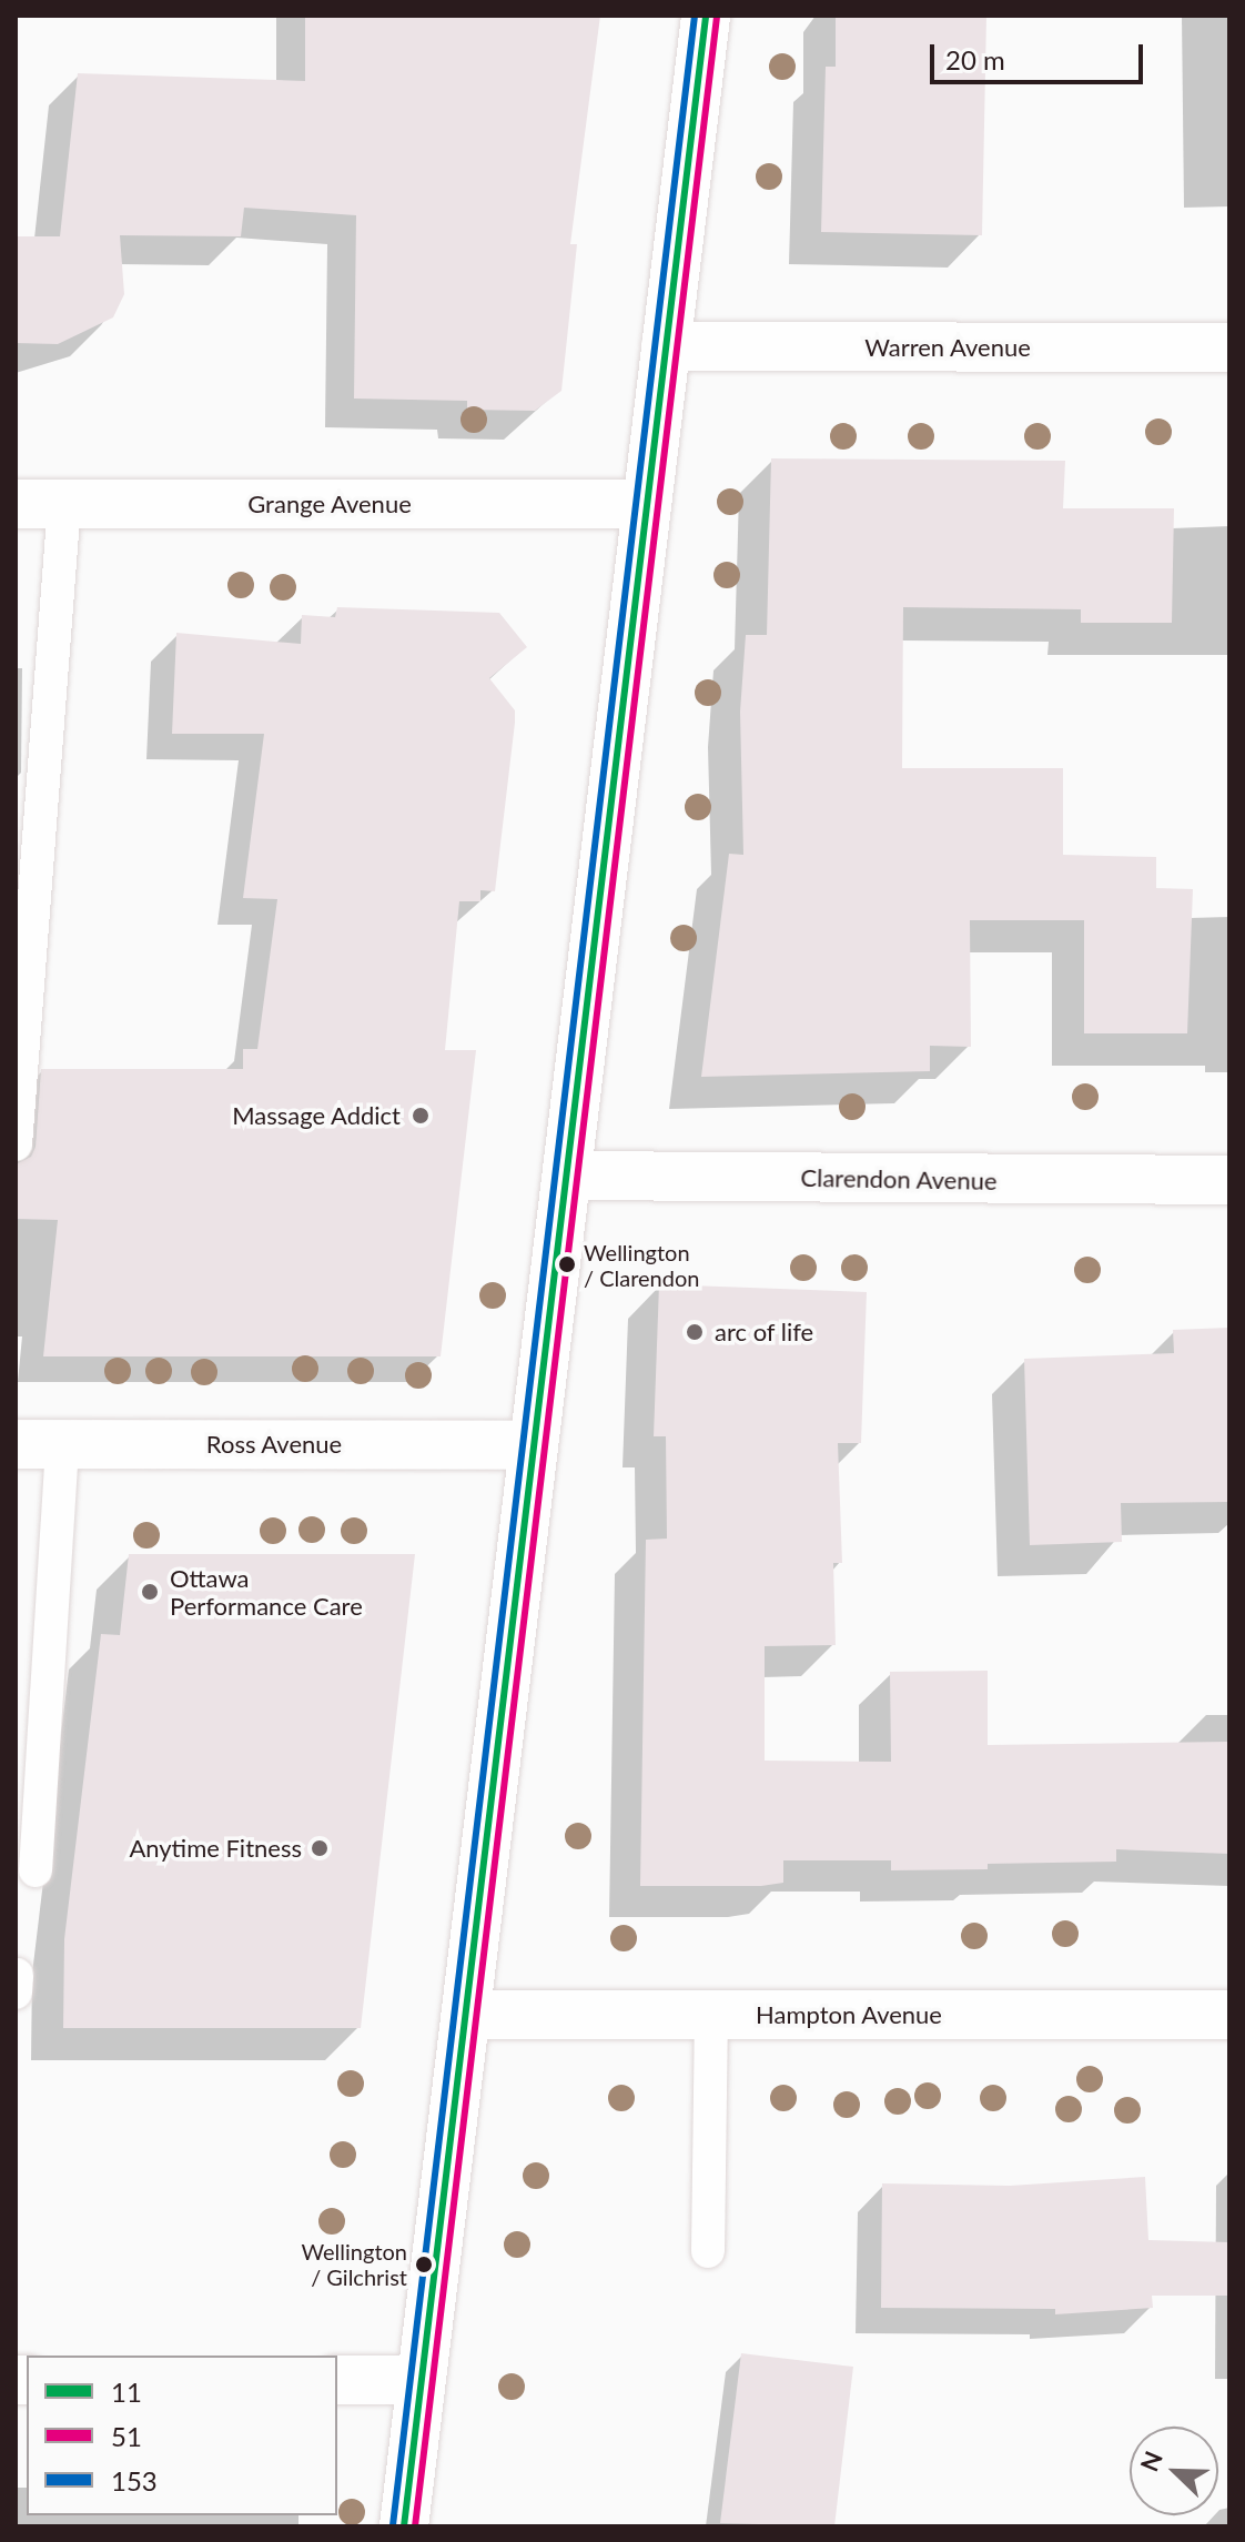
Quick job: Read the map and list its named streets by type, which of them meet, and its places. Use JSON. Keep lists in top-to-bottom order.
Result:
{
  "streets": {
    "street": [
      "Warren Avenue",
      "Grange Avenue",
      "Clarendon Avenue",
      "Ross Avenue",
      "Hampton Avenue"
    ]
  },
  "places": [
    "Massage Addict",
    "Wellington / Clarendon",
    "arc of life",
    "Ottawa Performance Care",
    "Anytime Fitness",
    "Wellington / Gilchrist"
  ],
  "lines": ["transit line 11", "transit line 153", "transit line 51"],
  "legend": ["11", "51", "153"],
  "scale_bar": "20 m",
  "north": "top left"
}
